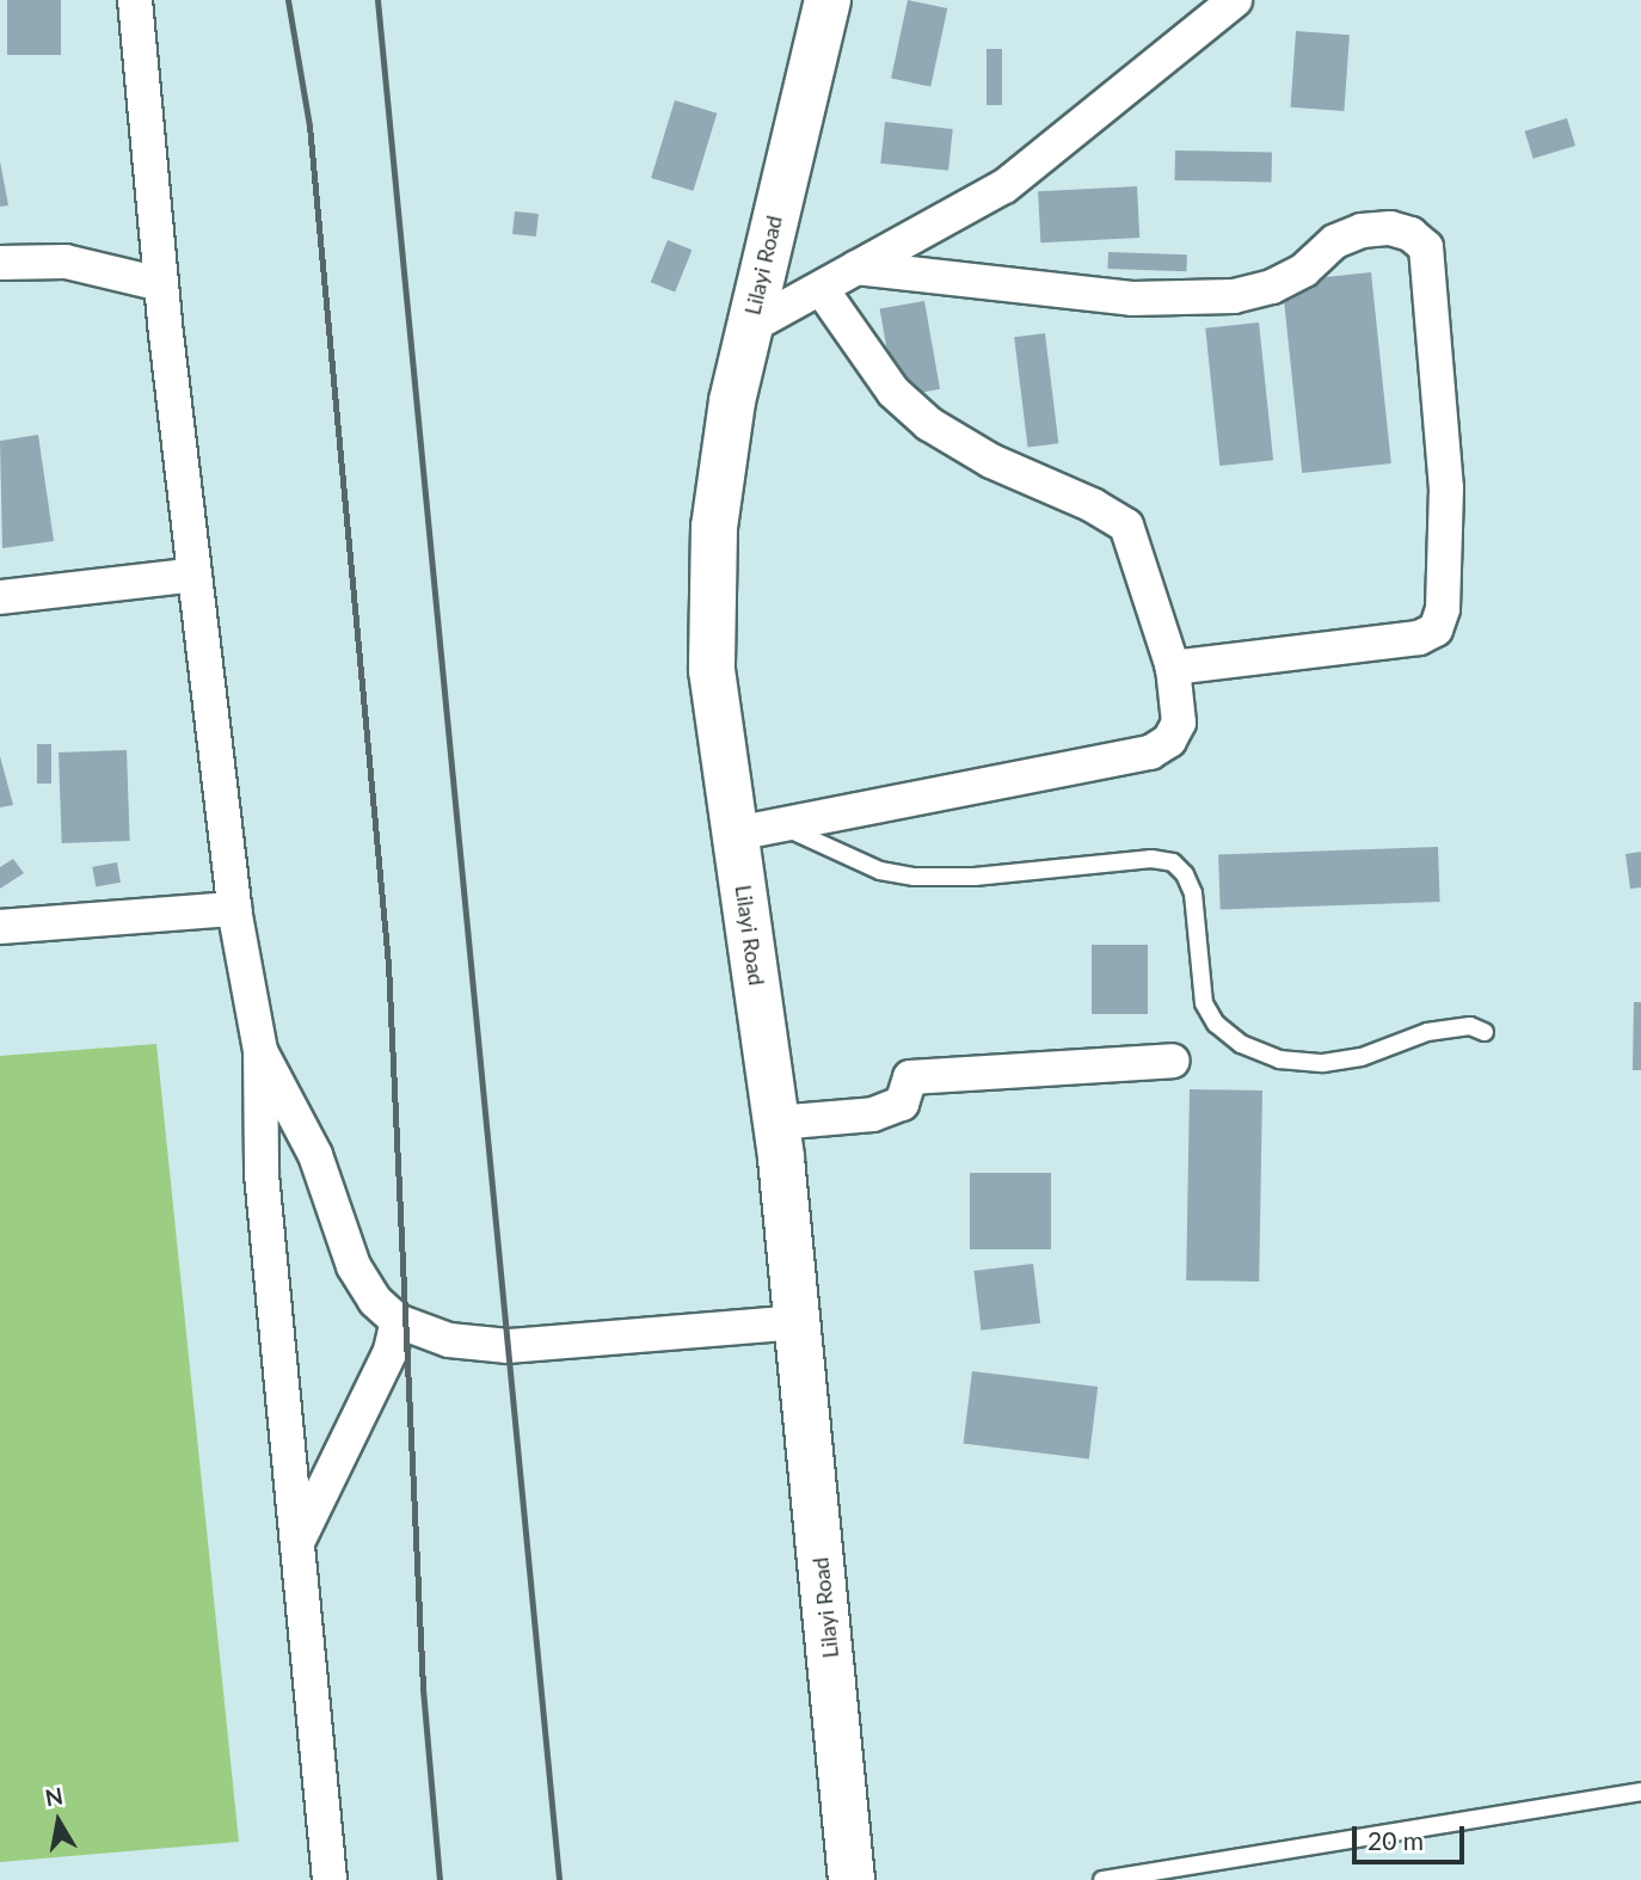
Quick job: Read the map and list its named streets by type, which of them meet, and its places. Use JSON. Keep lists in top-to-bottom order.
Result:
{
  "streets": {
    "street": ["Lilayi Road"]
  },
  "scale_bar": "20 m",
  "north": "top"
}
